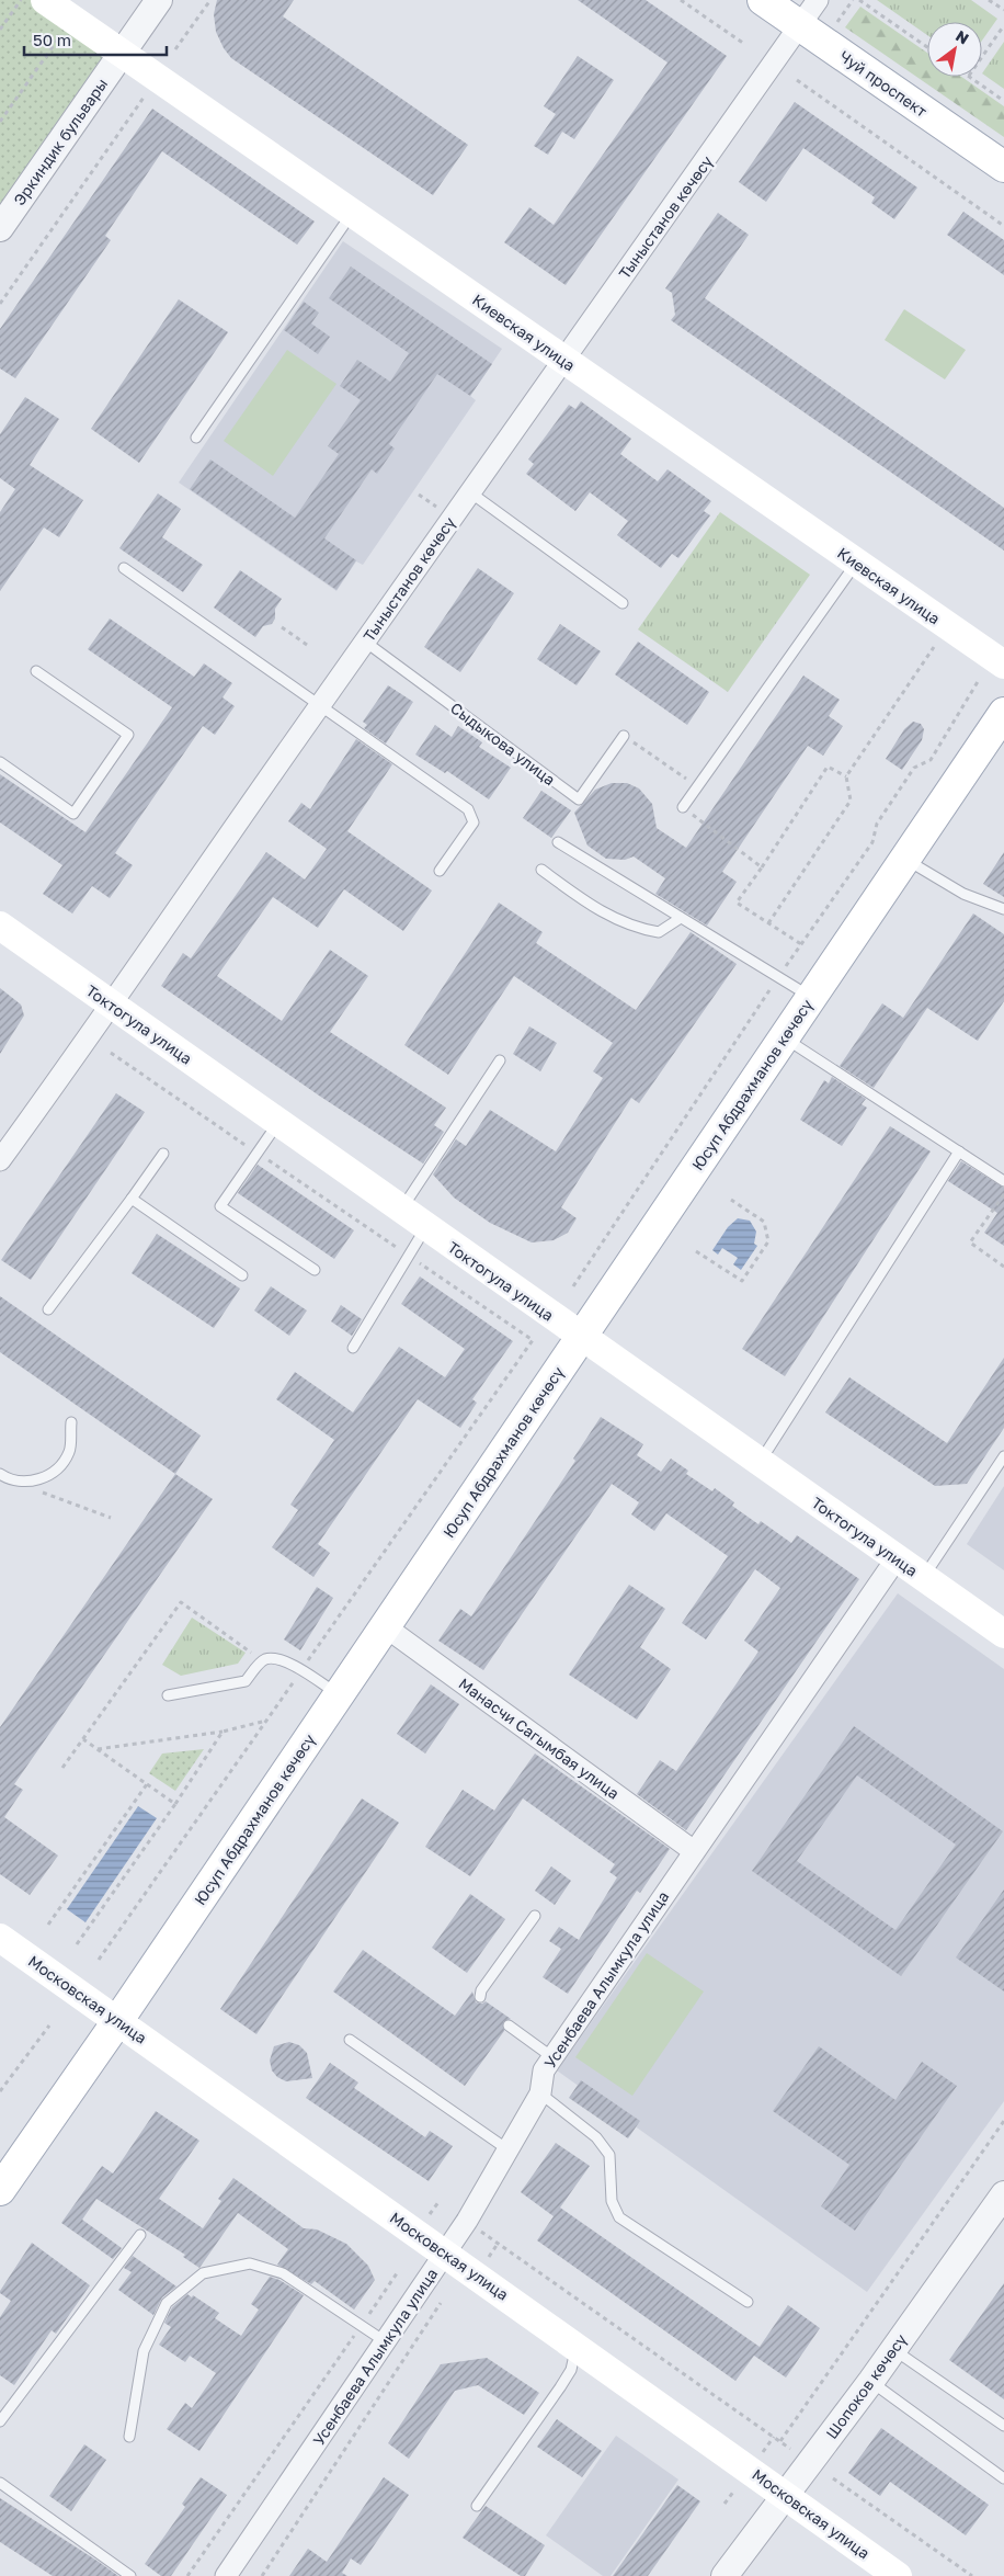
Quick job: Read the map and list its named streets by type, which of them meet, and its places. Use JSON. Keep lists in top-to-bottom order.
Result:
{
  "streets": {
    "main road": [
      "Чуй проспект",
      "Киевская улица",
      "Токтогула улица",
      "Юсуп Абдрахманов көчөсү",
      "Московская улица"
    ],
    "street": [
      "Эркиндик бульвары",
      "Тыныстанов көчөсү",
      "Манасчи Сагымбая улица",
      "Усенбаева Алымкула улица",
      "Шопоков көчөсү"
    ],
    "lane": ["Сыдыкова улица"]
  },
  "crossings": [
    ["Чуй проспект", "Тыныстанов көчөсү"],
    ["Эркиндик бульвары", "Киевская улица"],
    ["Тыныстанов көчөсү", "Киевская улица"],
    ["Тыныстанов көчөсү", "Сыдыкова улица"],
    ["Тыныстанов көчөсү", "Токтогула улица"],
    ["Токтогула улица", "Юсуп Абдрахманов көчөсү"],
    ["Токтогула улица", "Усенбаева Алымкула улица"],
    ["Юсуп Абдрахманов көчөсү", "Манасчи Сагымбая улица"],
    ["Юсуп Абдрахманов көчөсү", "Московская улица"],
    ["Манасчи Сагымбая улица", "Усенбаева Алымкула улица"],
    ["Усенбаева Алымкула улица", "Московская улица"],
    ["Московская улица", "Шопоков көчөсү"]
  ],
  "scale_bar": "50 m",
  "north": "top right"
}
